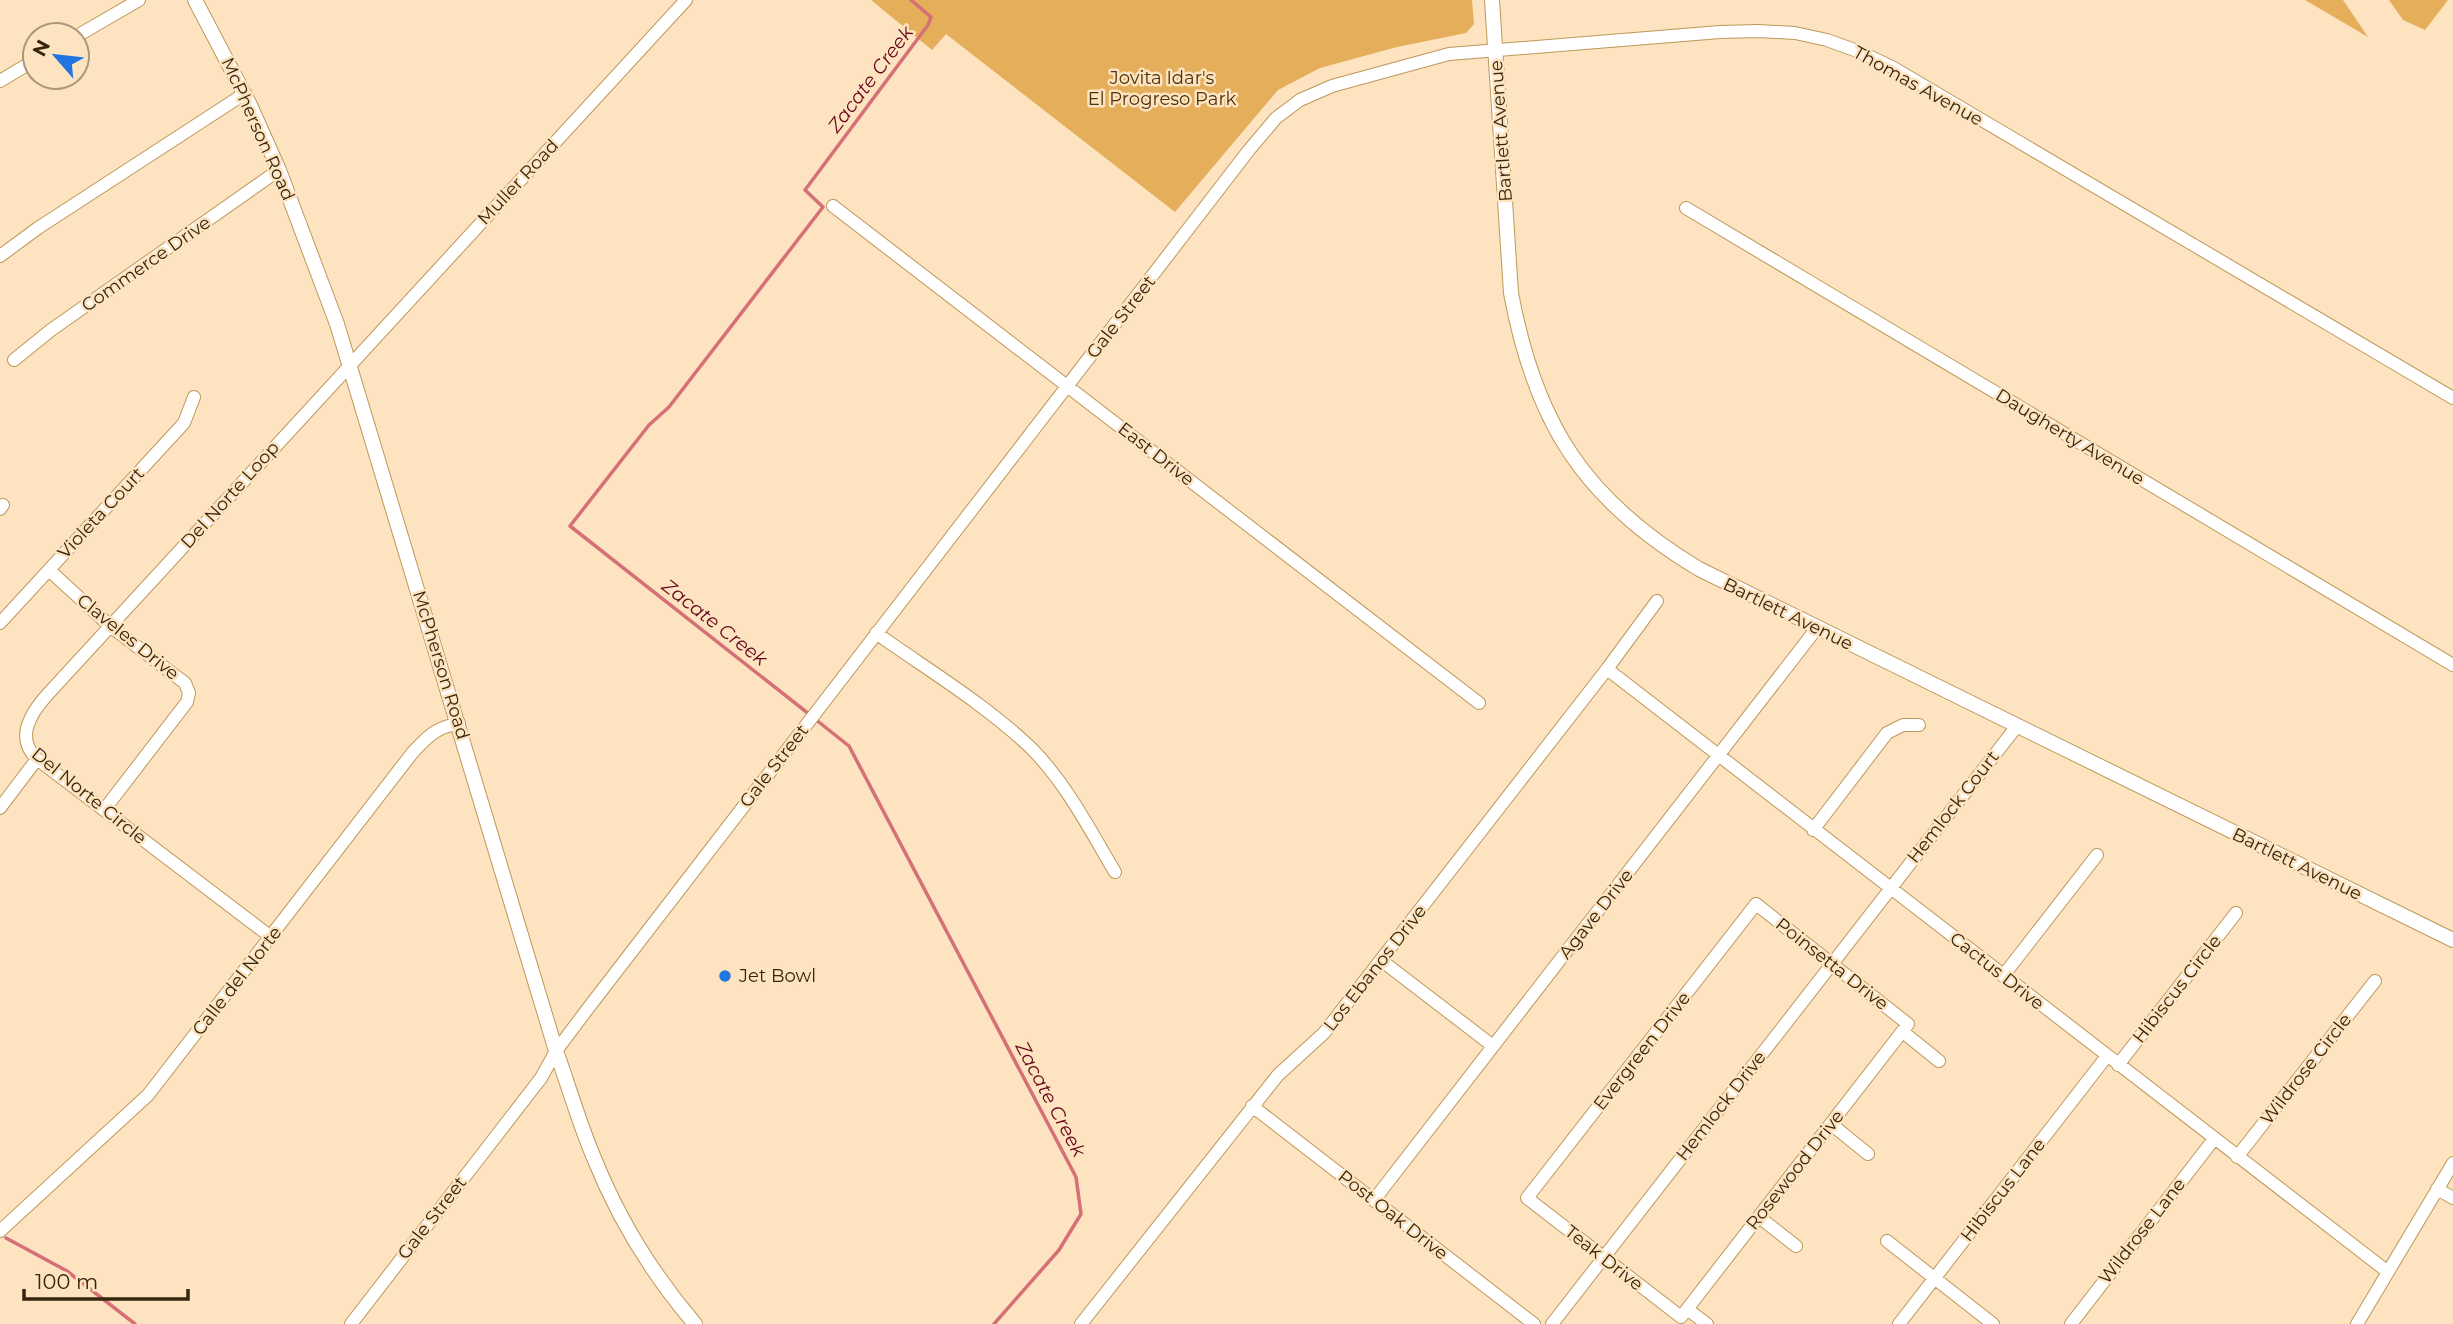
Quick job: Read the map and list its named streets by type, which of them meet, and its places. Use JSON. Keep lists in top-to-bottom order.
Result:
{
  "streets": {
    "main road": ["McPherson Road", "Bartlett Avenue"],
    "street": [
      "Thomas Avenue",
      "Muller Road",
      "Commerce Drive",
      "Gale Street",
      "Daugherty Avenue",
      "East Drive",
      "Del Norte Loop",
      "Violeta Court",
      "Claveles Drive",
      "Del Norte Circle",
      "Hemlock Court",
      "Agave Drive",
      "Poinsetta Drive",
      "Los Ebanos Drive",
      "Cactus Drive",
      "Calle del Norte",
      "Hibiscus Circle",
      "Evergreen Drive",
      "Wildrose Circle",
      "Hemlock Drive",
      "Rosewood Drive",
      "Hibiscus Lane",
      "Post Oak Drive",
      "Wildrose Lane",
      "Teak Drive"
    ]
  },
  "crossings": [
    ["Thomas Avenue", "Bartlett Avenue"],
    ["Thomas Avenue", "Gale Street"],
    ["McPherson Road", "Muller Road"],
    ["McPherson Road", "Commerce Drive"],
    ["McPherson Road", "Gale Street"],
    ["McPherson Road", "Del Norte Loop"],
    ["McPherson Road", "Calle del Norte"],
    ["Bartlett Avenue", "Hemlock Court"],
    ["Bartlett Avenue", "Agave Drive"],
    ["Muller Road", "Del Norte Loop"],
    ["Gale Street", "East Drive"],
    ["Del Norte Loop", "Claveles Drive"],
    ["Del Norte Loop", "Del Norte Circle"],
    ["Violeta Court", "Claveles Drive"],
    ["Claveles Drive", "Del Norte Circle"],
    ["Del Norte Circle", "Calle del Norte"],
    ["Hemlock Court", "Cactus Drive"],
    ["Hemlock Court", "Hemlock Drive"],
    ["Agave Drive", "Cactus Drive"],
    ["Agave Drive", "Post Oak Drive"],
    ["Poinsetta Drive", "Evergreen Drive"],
    ["Poinsetta Drive", "Hemlock Drive"],
    ["Poinsetta Drive", "Rosewood Drive"],
    ["Los Ebanos Drive", "Cactus Drive"],
    ["Los Ebanos Drive", "Post Oak Drive"],
    ["Cactus Drive", "Hibiscus Circle"],
    ["Cactus Drive", "Wildrose Circle"],
    ["Cactus Drive", "Hemlock Drive"],
    ["Cactus Drive", "Hibiscus Lane"],
    ["Cactus Drive", "Wildrose Lane"],
    ["Evergreen Drive", "Teak Drive"],
    ["Hemlock Drive", "Teak Drive"],
    ["Rosewood Drive", "Teak Drive"]
  ],
  "water": ["Zacate Creek"],
  "parks": ["Jovita Idar's El Progreso Park"],
  "places": ["Jet Bowl"],
  "scale_bar": "100 m",
  "north": "top left"
}
